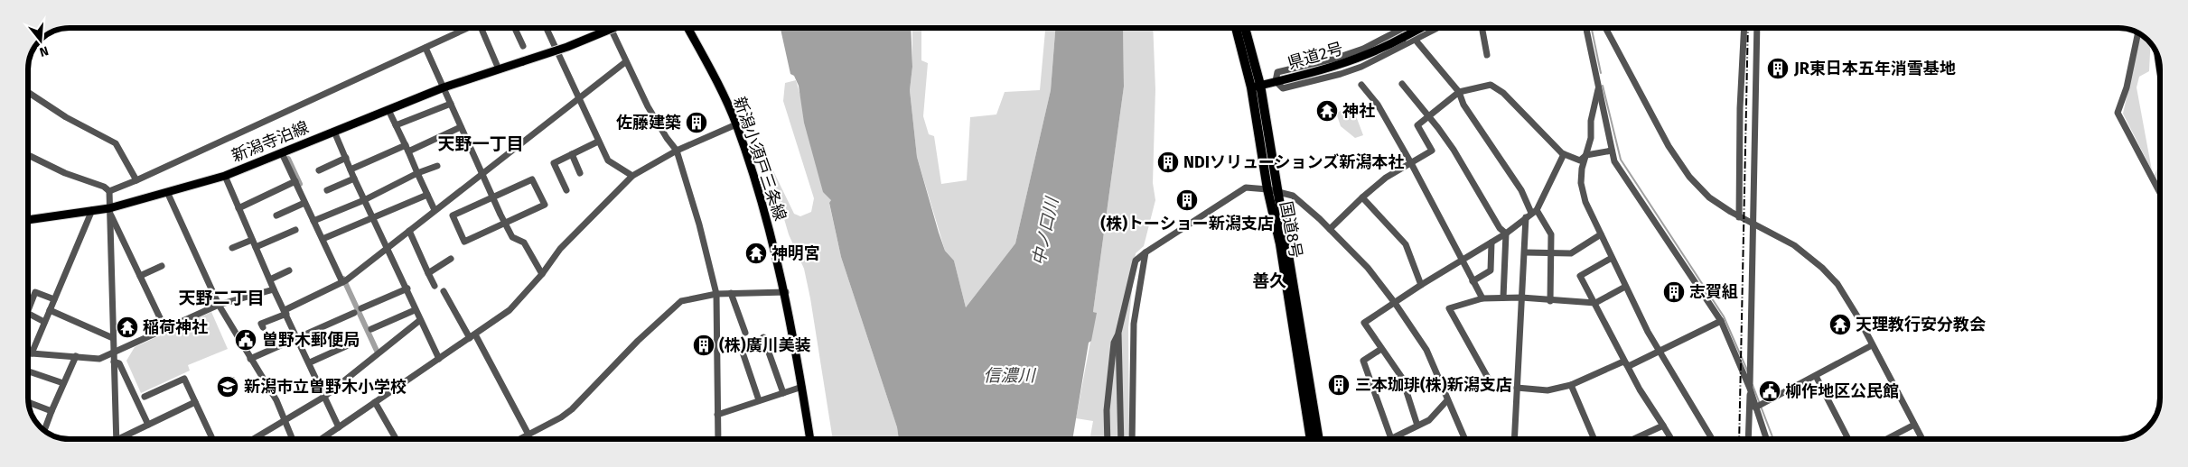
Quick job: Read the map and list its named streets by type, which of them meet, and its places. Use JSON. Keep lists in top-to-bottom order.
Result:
{
  "streets": {
    "highway": ["国道8号"],
    "main road": ["県道2号", "新潟寺泊線", "新潟小須戸三条線"]
  },
  "crossings": [
    ["県道2号", "国道8号"]
  ],
  "districts": ["天野一丁目", "善久", "天野二丁目"],
  "water": ["中ノ口川", "信濃川"],
  "places": {
    "building": [
      "JR東日本五年消雪基地",
      "佐藤建築",
      "NDIソリューションズ新潟本社",
      "(株)トーショー新潟支店",
      "志賀組",
      "(株)廣川美装",
      "三本珈琲(株)新潟支店"
    ],
    "temple": [
      "神社",
      "神明宮",
      "天理教行安分教会",
      "稲荷神社"
    ],
    "public building": ["曽野木郵便局", "柳作地区公民館"],
    "school or university": ["新潟市立曽野木小学校"]
  },
  "north": "bottom"
}
